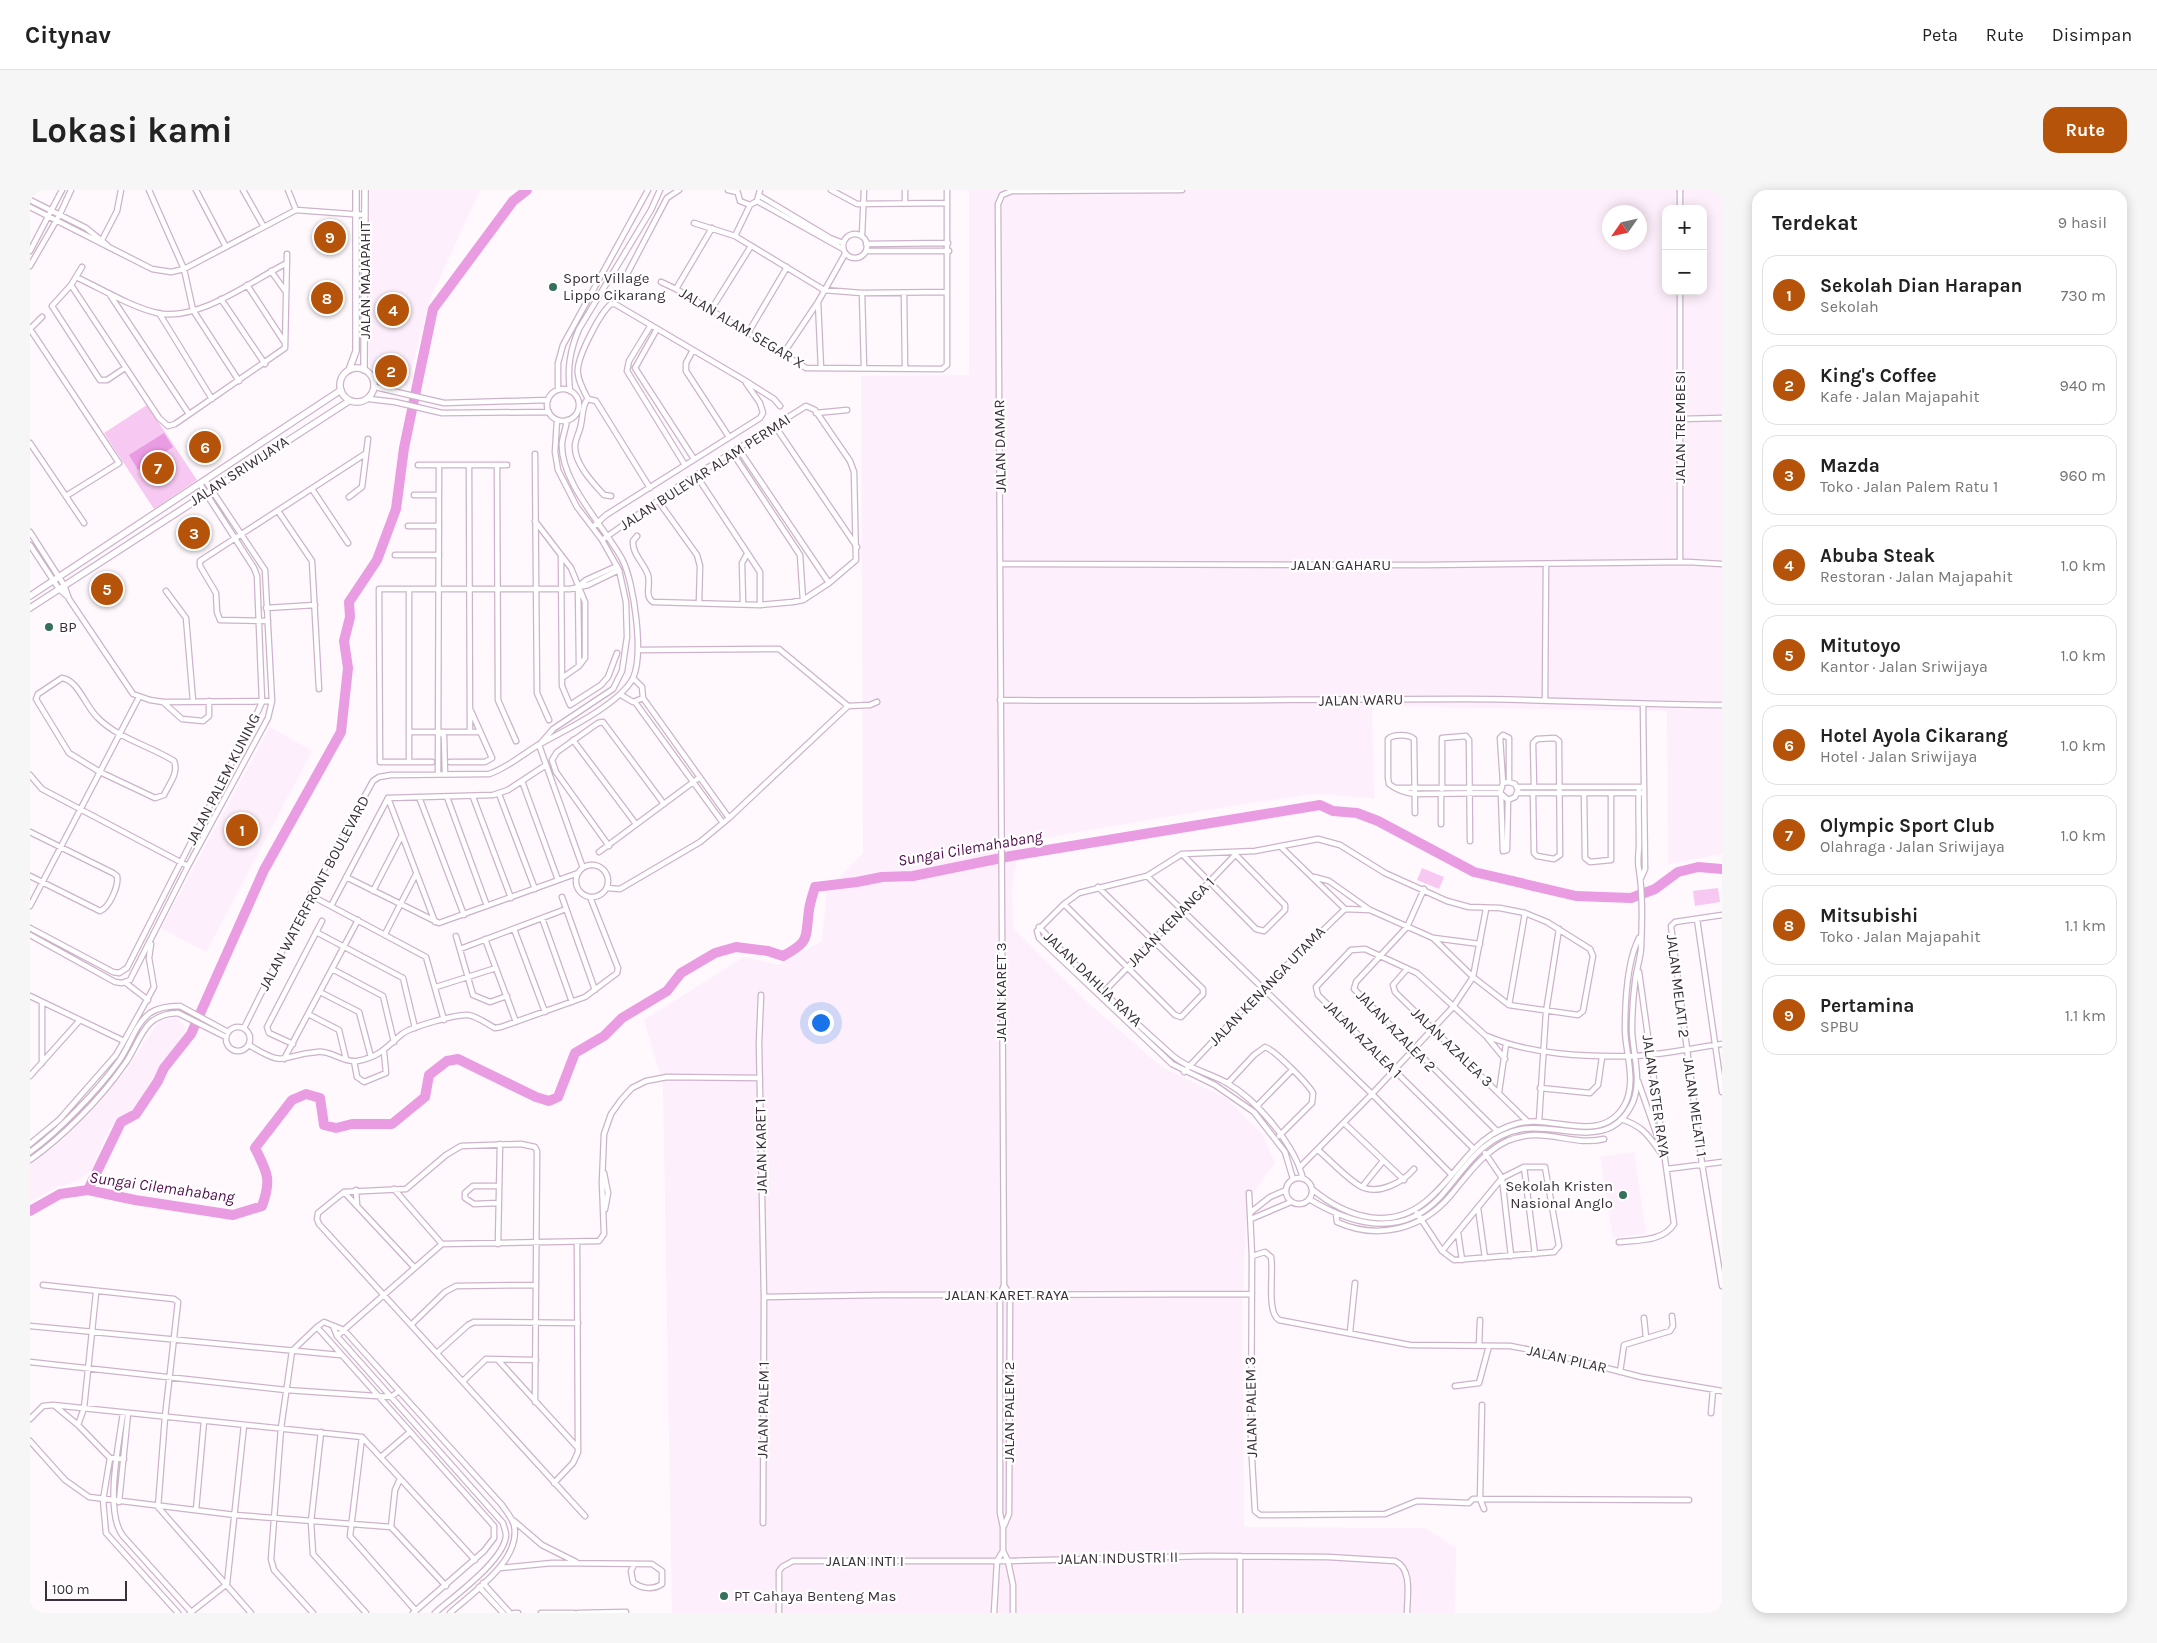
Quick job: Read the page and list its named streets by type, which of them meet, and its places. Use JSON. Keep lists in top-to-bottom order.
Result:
{
  "streets": {
    "street": [
      "JALAN MAJAPAHIT",
      "JALAN ALAM SEGAR X",
      "JALAN TREMBESI",
      "JALAN DAMAR",
      "JALAN SRIWIJAYA",
      "JALAN BULEVAR ALAM PERMAI",
      "JALAN GAHARU",
      "JALAN WARU",
      "JALAN PALEM KUNING",
      "JALAN WATERFRONT BOULEVARD",
      "JALAN KENANGA 1",
      "JALAN DAHLIA RAYA",
      "JALAN KENANGA UTAMA",
      "JALAN MELATI 2",
      "JALAN KARET 3",
      "JALAN AZALEA 2",
      "JALAN AZALEA 1",
      "JALAN AZALEA 3",
      "JALAN ASTER RAYA",
      "JALAN MELATI 1",
      "JALAN KARET 1",
      "JALAN KARET RAYA",
      "JALAN PILAR",
      "JALAN PALEM 3",
      "JALAN PALEM 1",
      "JALAN PALEM 2",
      "JALAN INDUSTRI II",
      "JALAN INTI I"
    ]
  },
  "crossings": [
    ["JALAN MAJAPAHIT", "JALAN SRIWIJAYA"],
    ["JALAN TREMBESI", "JALAN GAHARU"],
    ["JALAN DAMAR", "JALAN GAHARU"],
    ["JALAN DAMAR", "JALAN WARU"],
    ["JALAN DAMAR", "JALAN KARET 3"],
    ["JALAN SRIWIJAYA", "JALAN PALEM KUNING"],
    ["JALAN WARU", "JALAN KARET 3"],
    ["JALAN KENANGA 1", "JALAN DAHLIA RAYA"],
    ["JALAN DAHLIA RAYA", "JALAN KENANGA UTAMA"],
    ["JALAN MELATI 2", "JALAN MELATI 1"],
    ["JALAN KARET 3", "JALAN KARET RAYA"],
    ["JALAN KARET 3", "JALAN PALEM 2"],
    ["JALAN AZALEA 2", "JALAN AZALEA 1"],
    ["JALAN AZALEA 2", "JALAN ASTER RAYA"],
    ["JALAN AZALEA 1", "JALAN ASTER RAYA"],
    ["JALAN AZALEA 3", "JALAN ASTER RAYA"],
    ["JALAN KARET 1", "JALAN KARET RAYA"],
    ["JALAN KARET 1", "JALAN PALEM 1"],
    ["JALAN KARET RAYA", "JALAN PALEM 3"],
    ["JALAN KARET RAYA", "JALAN PALEM 1"],
    ["JALAN KARET RAYA", "JALAN PALEM 2"],
    ["JALAN PALEM 2", "JALAN INDUSTRI II"],
    ["JALAN INDUSTRI II", "JALAN INTI I"]
  ],
  "water": ["Sungai Cilemahabang"],
  "places": [
    "Sport Village Lippo Cikarang",
    "BP",
    "Sekolah Kristen Nasional Anglo",
    "PT Cahaya Benteng Mas"
  ],
  "scale_bar": "100 m",
  "north": "bottom left",
  "page": {
    "header": "Citynav",
    "nav": ["Peta", "Rute", "Disimpan"],
    "buttons": "Rute",
    "title": "Lokasi kami",
    "heading": ["Terdekat", "9 hasil"],
    "map_buttons": ["+", "−"],
    "pins": [
      "9",
      "8",
      "4",
      "2",
      "6",
      "7",
      "3",
      "5",
      "1"
    ],
    "list": [
      {
        "mark": "1",
        "name": "Sekolah Dian Harapan",
        "note": "Sekolah",
        "value": "730 m"
      },
      {
        "mark": "2",
        "name": "King's Coffee",
        "note": "Kafe · Jalan Majapahit",
        "value": "940 m"
      },
      {
        "mark": "3",
        "name": "Mazda",
        "note": "Toko · Jalan Palem Ratu 1",
        "value": "960 m"
      },
      {
        "mark": "4",
        "name": "Abuba Steak",
        "note": "Restoran · Jalan Majapahit",
        "value": "1.0 km"
      },
      {
        "mark": "5",
        "name": "Mitutoyo",
        "note": "Kantor · Jalan Sriwijaya",
        "value": "1.0 km"
      },
      {
        "mark": "6",
        "name": "Hotel Ayola Cikarang",
        "note": "Hotel · Jalan Sriwijaya",
        "value": "1.0 km"
      },
      {
        "mark": "7",
        "name": "Olympic Sport Club",
        "note": "Olahraga · Jalan Sriwijaya",
        "value": "1.0 km"
      },
      {
        "mark": "8",
        "name": "Mitsubishi",
        "note": "Toko · Jalan Majapahit",
        "value": "1.1 km"
      },
      {
        "mark": "9",
        "name": "Pertamina",
        "note": "SPBU",
        "value": "1.1 km"
      }
    ],
    "scale": "100 m"
  }
}
